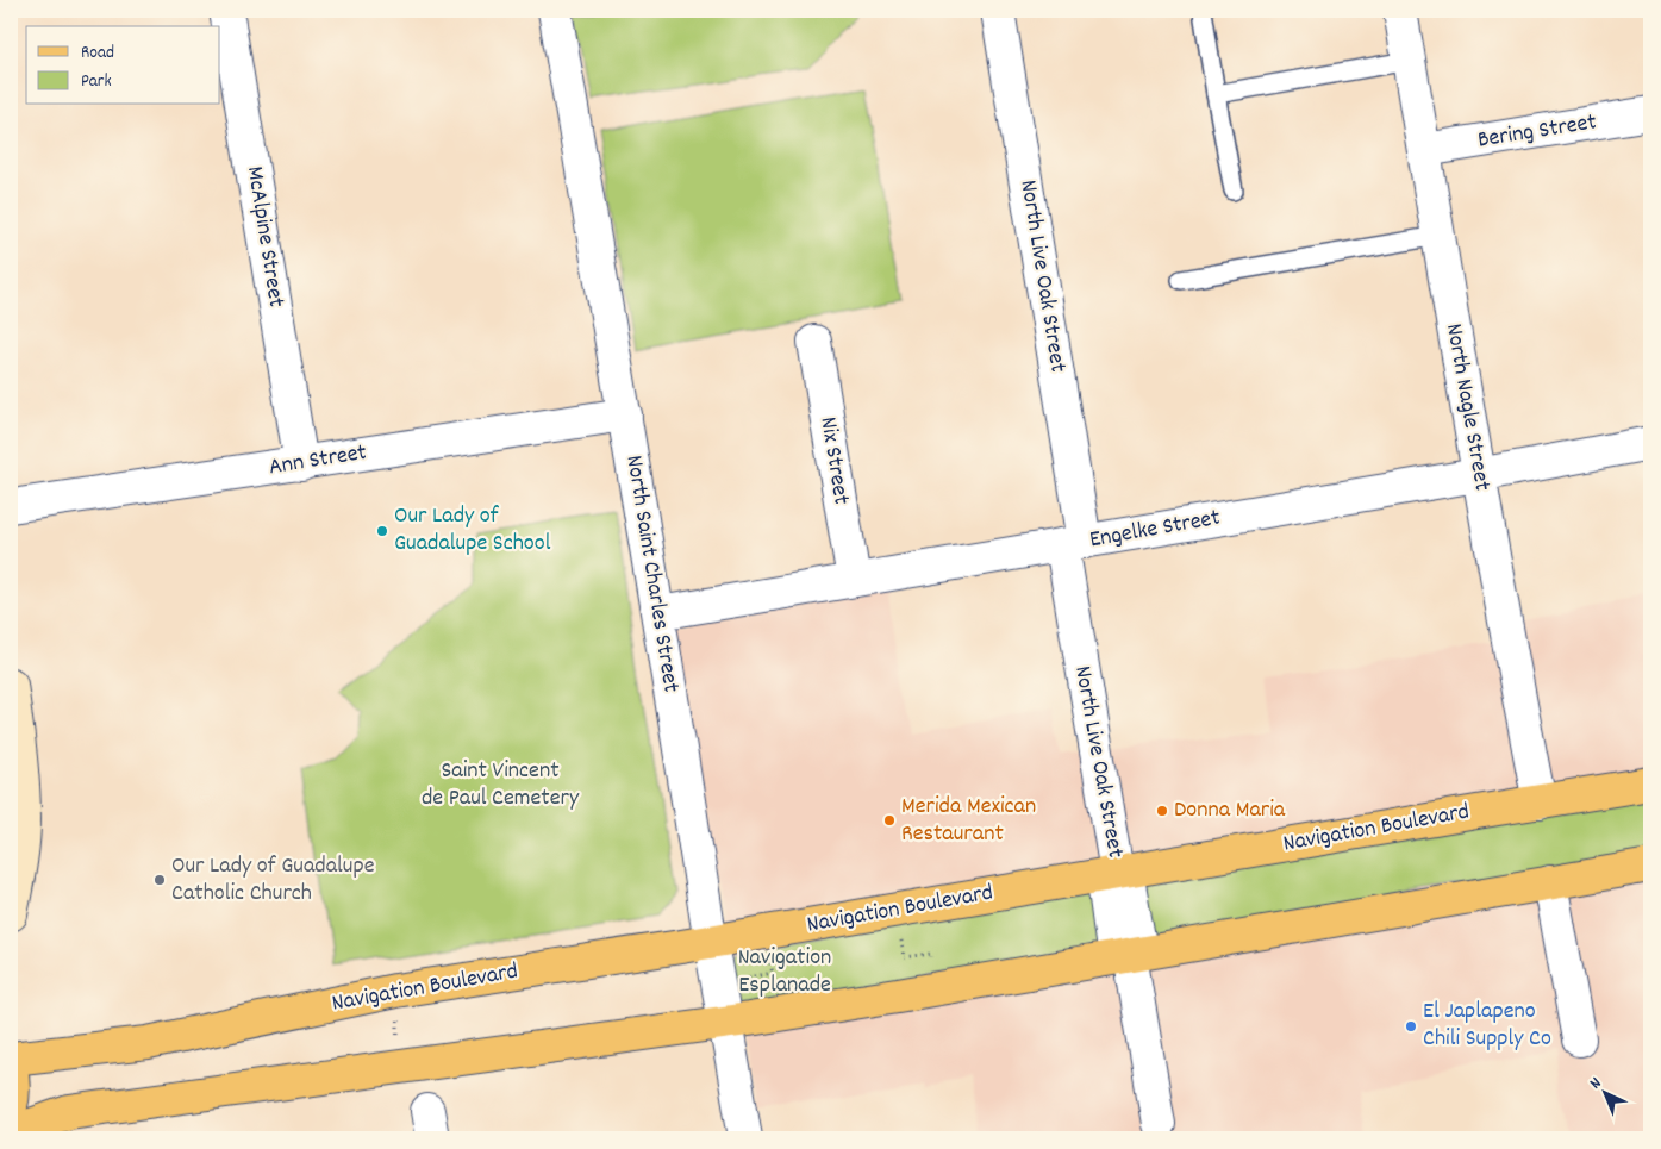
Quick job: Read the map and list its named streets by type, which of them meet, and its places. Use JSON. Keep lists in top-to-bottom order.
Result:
{
  "streets": {
    "main road": ["Navigation Boulevard"],
    "street": [
      "Bering Street",
      "McAlpine Street",
      "North Live Oak Street",
      "North Nagle Street",
      "Ann Street",
      "Nix Street",
      "Engelke Street",
      "North Saint Charles Street"
    ]
  },
  "crossings": [
    ["Bering Street", "North Nagle Street"],
    ["McAlpine Street", "Ann Street"],
    ["North Live Oak Street", "Engelke Street"],
    ["North Live Oak Street", "Navigation Boulevard"],
    ["North Nagle Street", "Engelke Street"],
    ["North Nagle Street", "Navigation Boulevard"],
    ["Ann Street", "North Saint Charles Street"],
    ["Nix Street", "Engelke Street"],
    ["Engelke Street", "North Saint Charles Street"],
    ["North Saint Charles Street", "Navigation Boulevard"]
  ],
  "parks": ["Saint Vincent de Paul Cemetery", "Navigation Esplanade"],
  "places": [
    "Our Lady of Guadalupe School",
    "Donna Maria",
    "Merida Mexican Restaurant",
    "Our Lady of Guadalupe Catholic Church",
    "El Japlapeno Chili Supply Co"
  ],
  "legend": ["Road", "Park"],
  "north": "top left"
}
